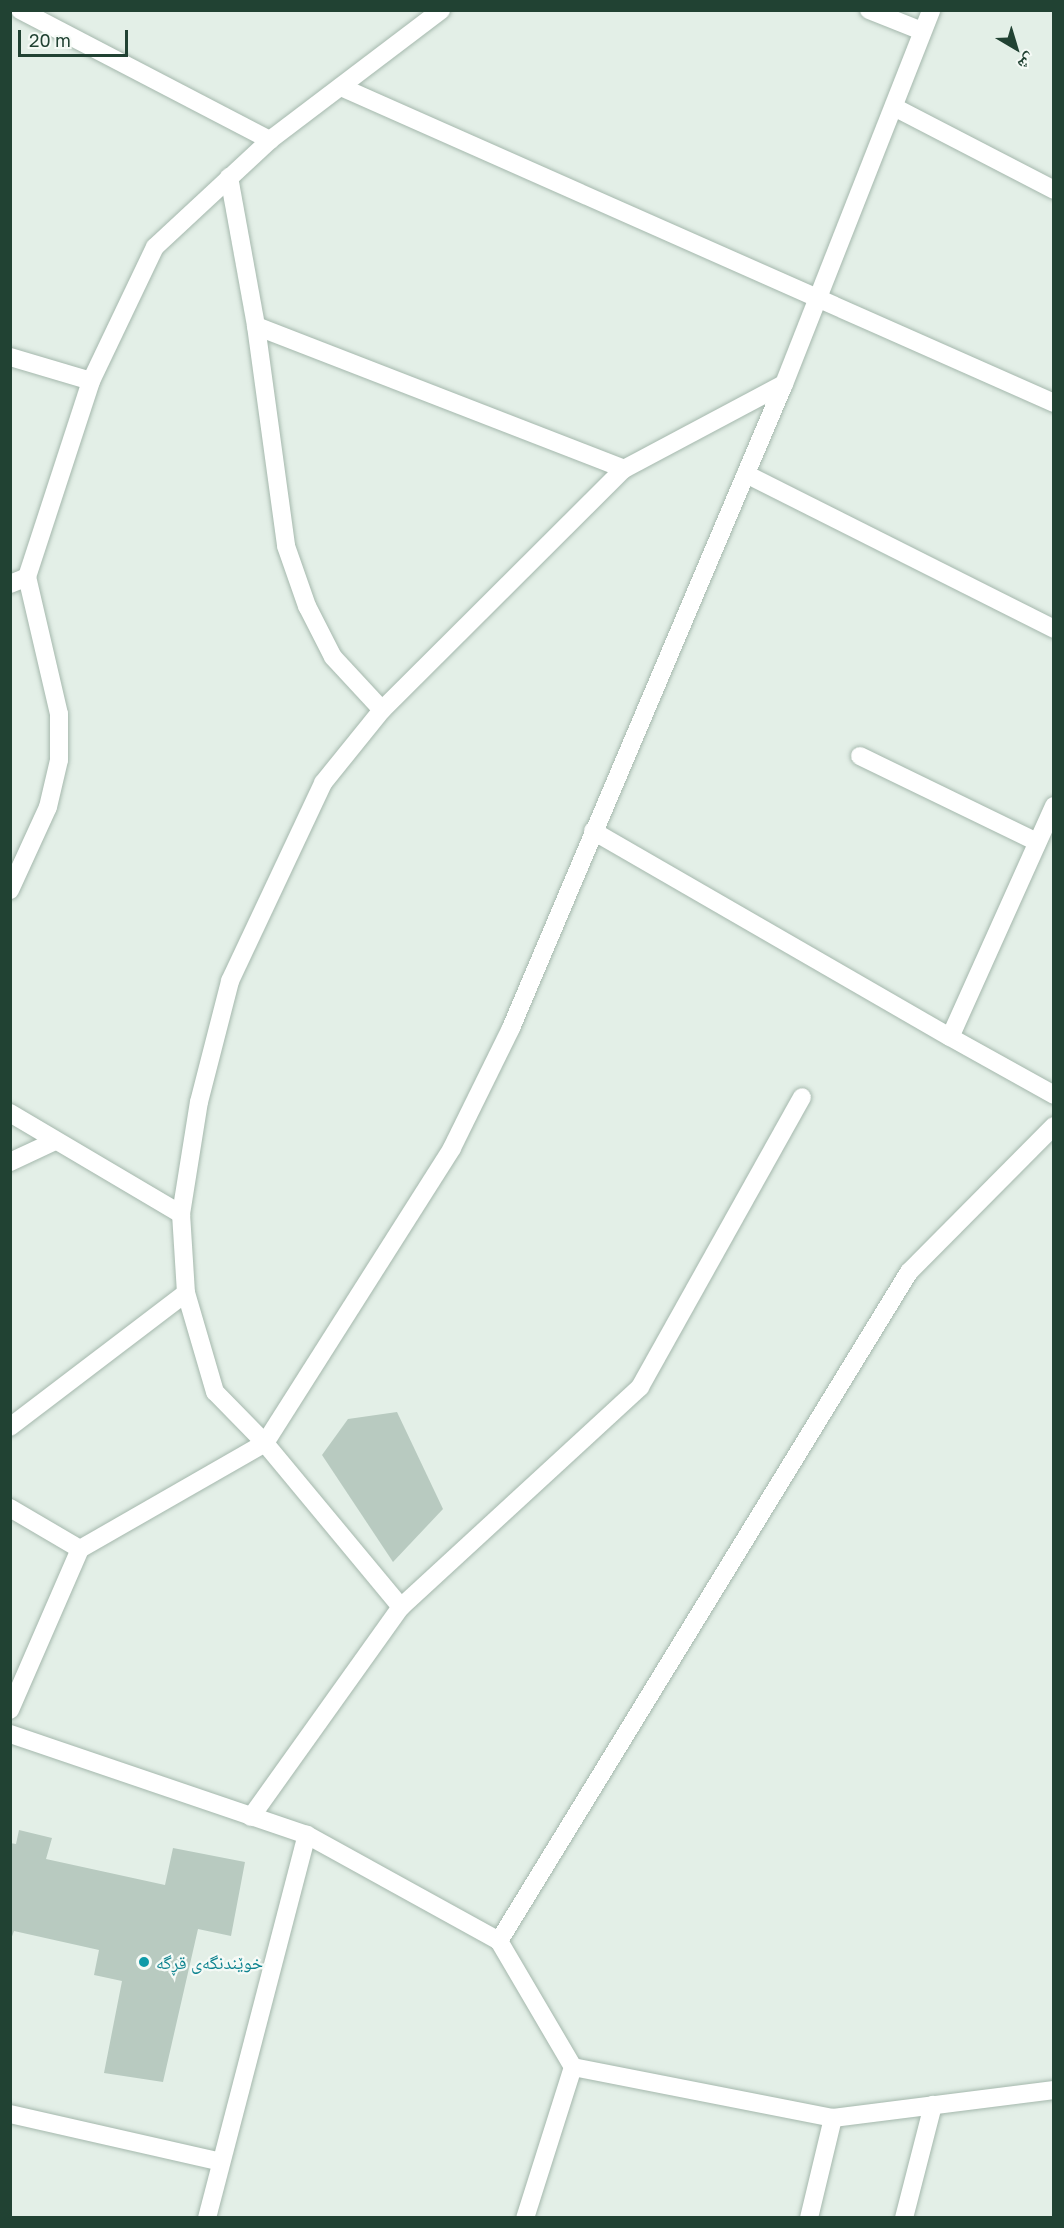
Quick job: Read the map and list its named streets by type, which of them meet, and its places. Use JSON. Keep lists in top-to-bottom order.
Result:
{
  "places": ["خوێندنگەی قڕگە"],
  "scale_bar": "20 m",
  "north": "bottom right"
}
